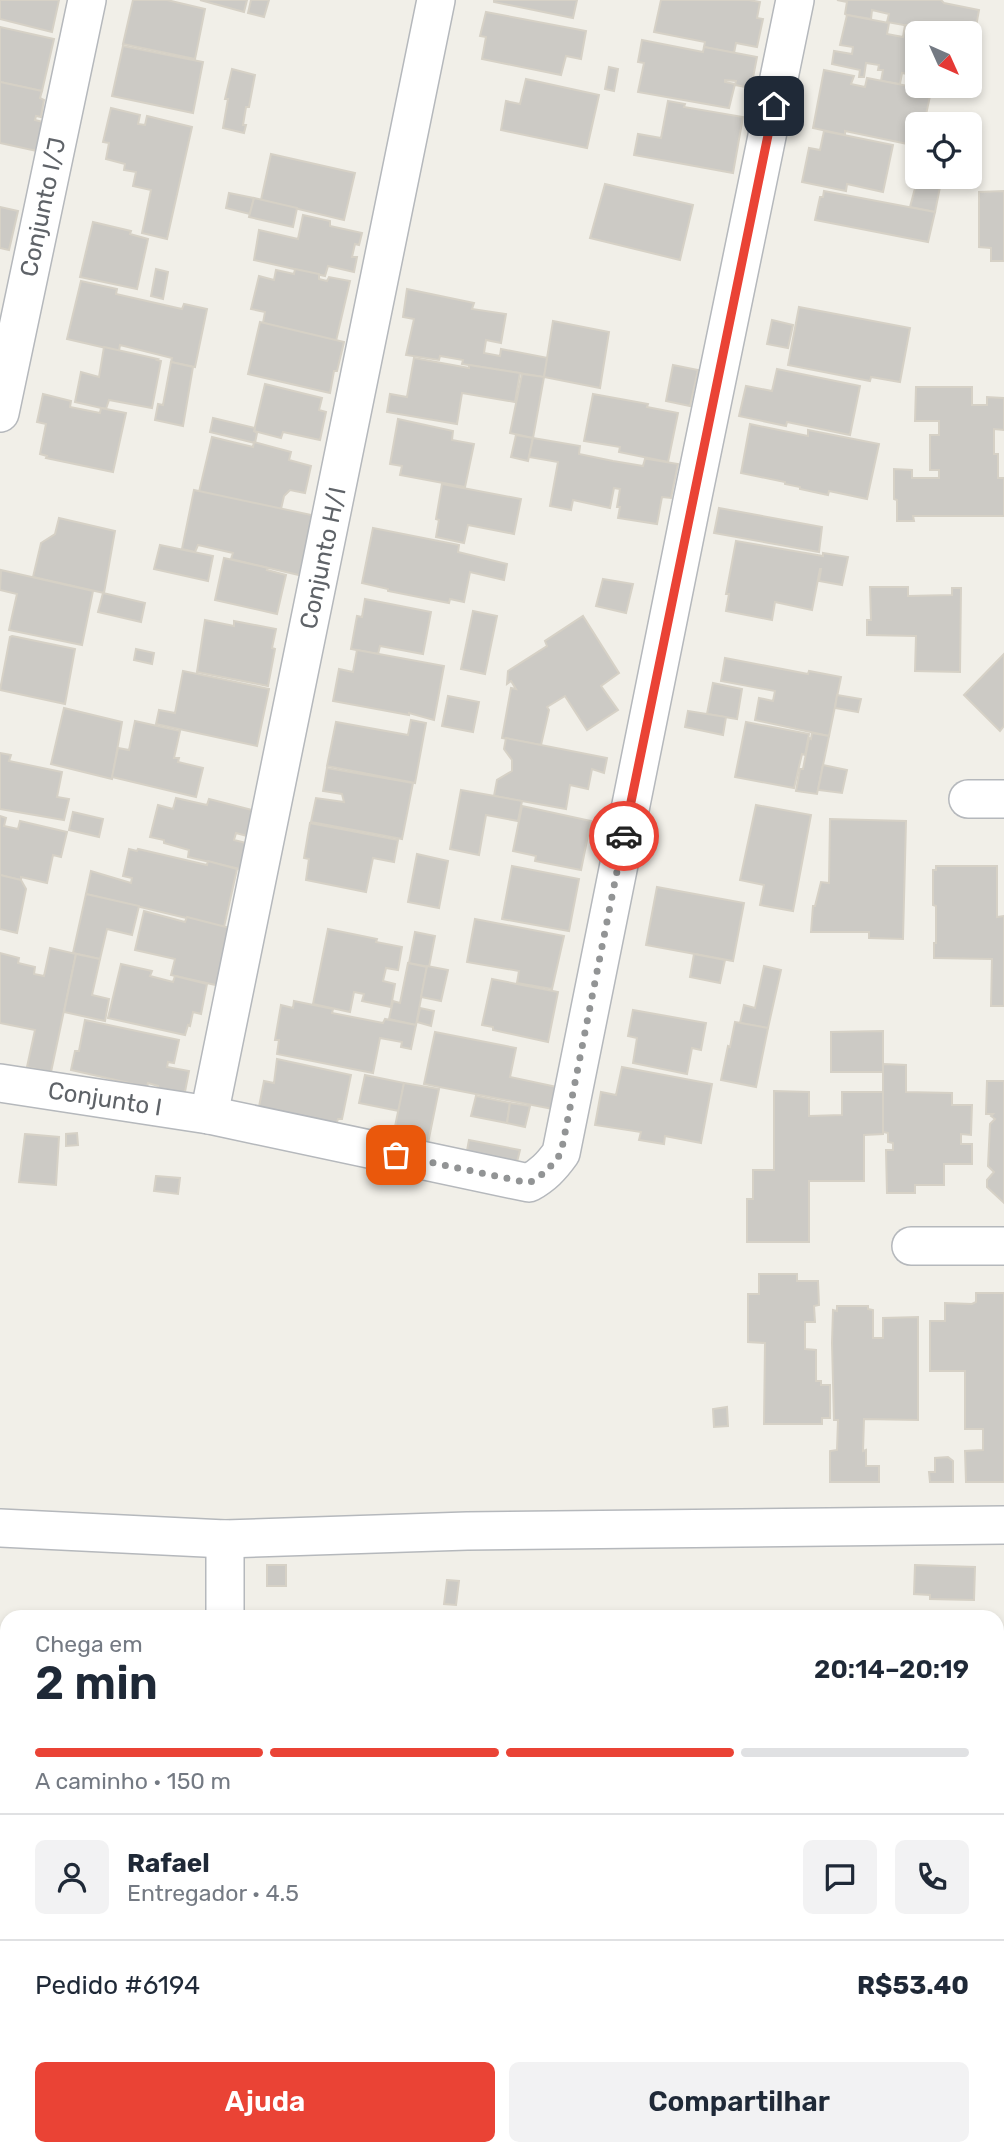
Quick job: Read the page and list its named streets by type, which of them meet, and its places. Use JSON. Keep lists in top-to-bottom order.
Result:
{
  "streets": {
    "street": ["Conjunto I/J", "Conjunto H/I", "Conjunto I"]
  },
  "crossings": [
    ["Conjunto H/I", "Conjunto I"]
  ],
  "north": "bottom right",
  "page": {
    "heading": ["2 min", "Chega em", "20:14–20:19"],
    "panel": [
      "Rafael",
      "Entregador · 4.5",
      "Pedido #6194",
      "R$53.40"
    ],
    "bar": "A caminho · 150 m",
    "buttons": ["Ajuda", "Compartilhar"]
  }
}
